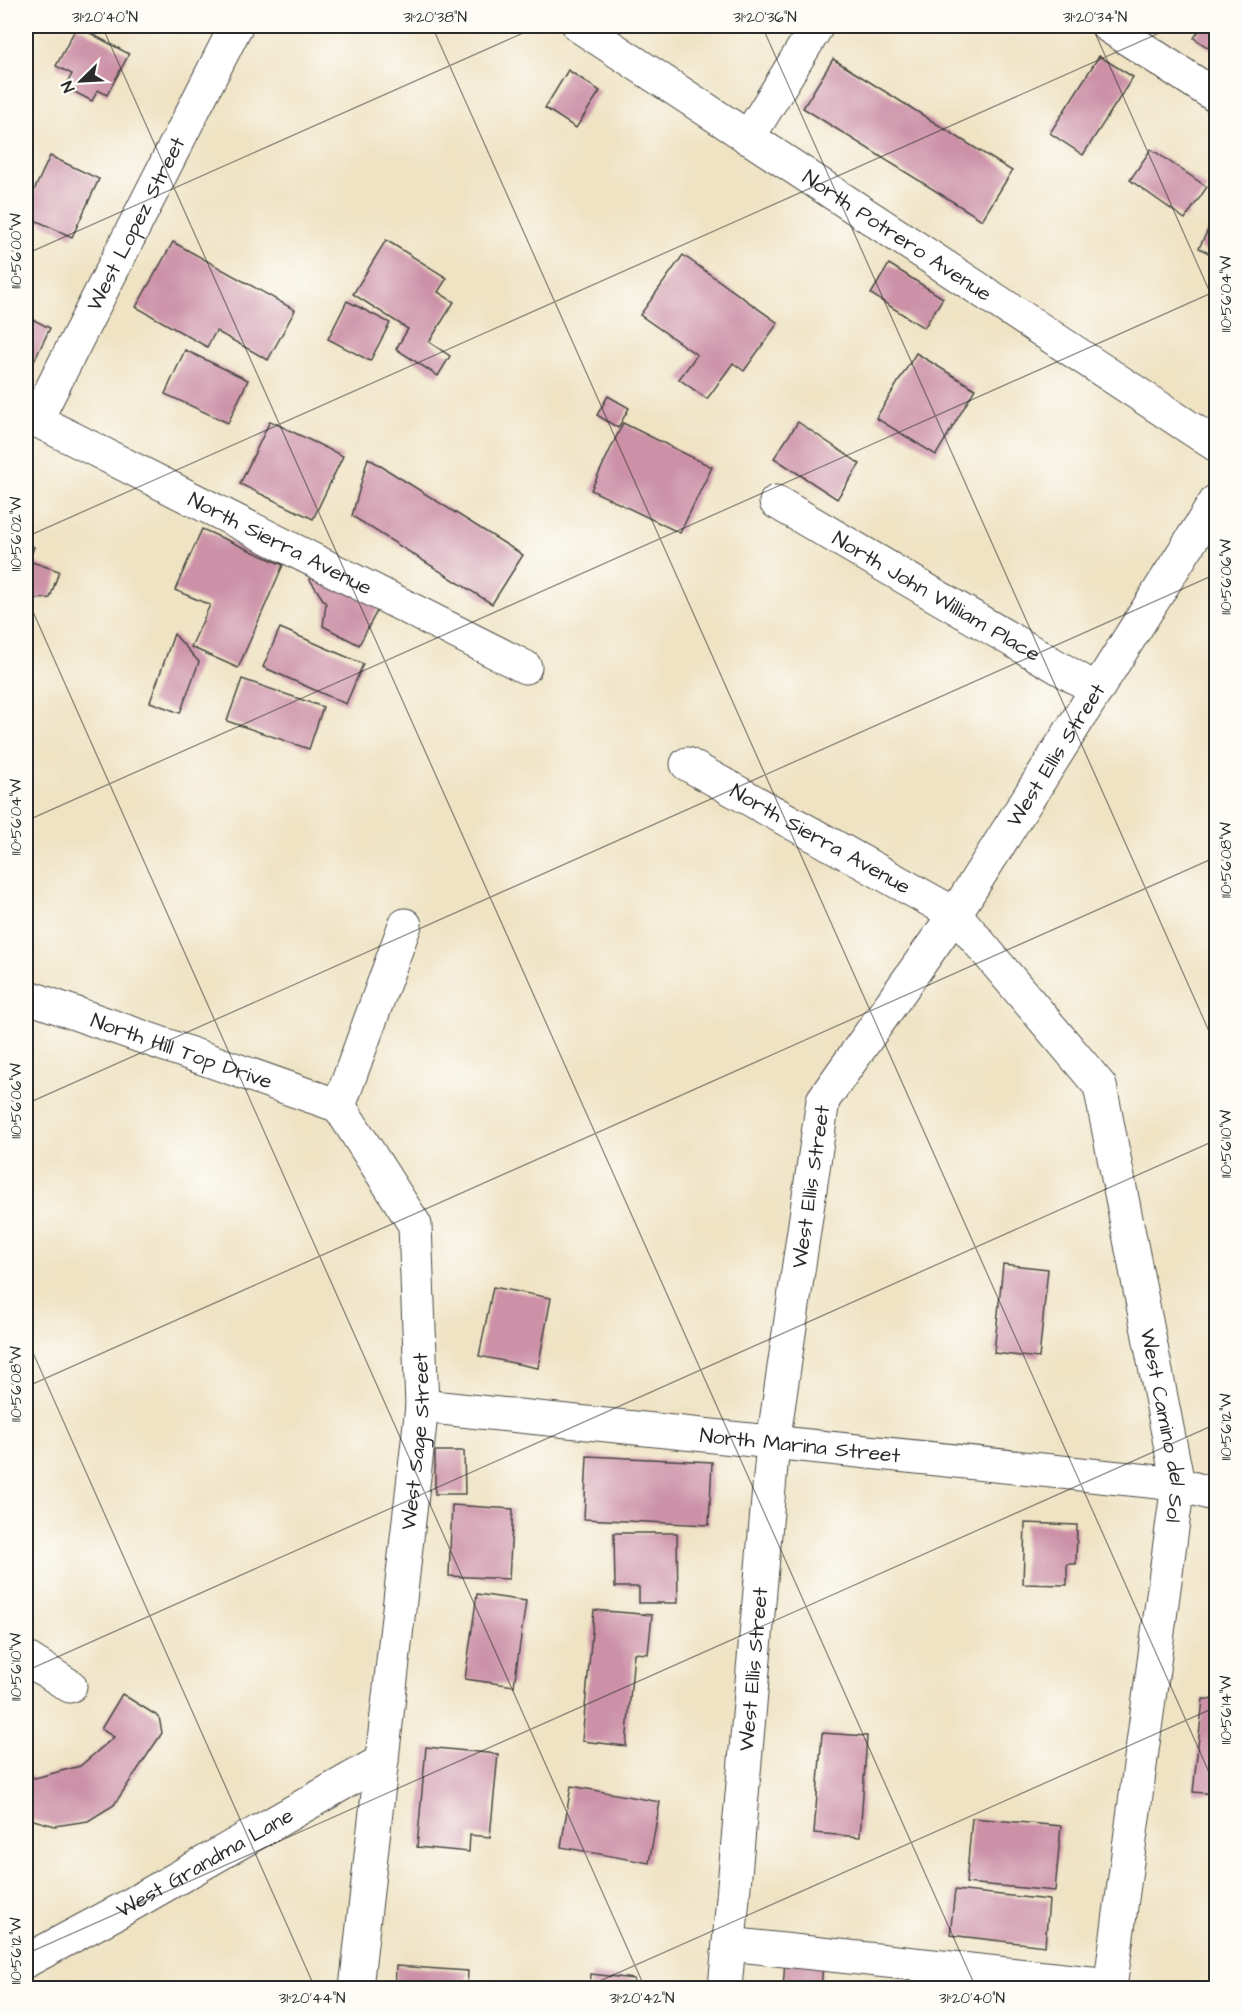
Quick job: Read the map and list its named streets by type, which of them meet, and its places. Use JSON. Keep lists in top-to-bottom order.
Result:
{
  "streets": {
    "street": [
      "West Lopez Street",
      "North Potrero Avenue",
      "North Sierra Avenue",
      "North John William Place",
      "West Ellis Street",
      "North Hill Top Drive",
      "West Camino del Sol",
      "West Sage Street",
      "North Marina Street",
      "West Grandma Lane"
    ]
  },
  "crossings": [
    ["West Lopez Street", "North Sierra Avenue"],
    ["North Sierra Avenue", "West Ellis Street"],
    ["North Sierra Avenue", "West Camino del Sol"],
    ["North John William Place", "West Ellis Street"],
    ["West Ellis Street", "West Camino del Sol"],
    ["West Ellis Street", "North Marina Street"],
    ["North Hill Top Drive", "West Sage Street"],
    ["West Camino del Sol", "North Marina Street"],
    ["West Sage Street", "North Marina Street"],
    ["West Sage Street", "West Grandma Lane"]
  ],
  "north": "bottom left",
  "coordinates": [
    "31°20'40\"N",
    "31°20'38\"N",
    "31°20'36\"N",
    "31°20'34\"N",
    "110°56'00\"W",
    "110°56'04\"W",
    "110°56'02\"W",
    "110°56'06\"W",
    "110°56'08\"W",
    "110°56'10\"W",
    "110°56'12\"W",
    "110°56'14\"W",
    "31°20'44\"N",
    "31°20'42\"N"
  ]
}
